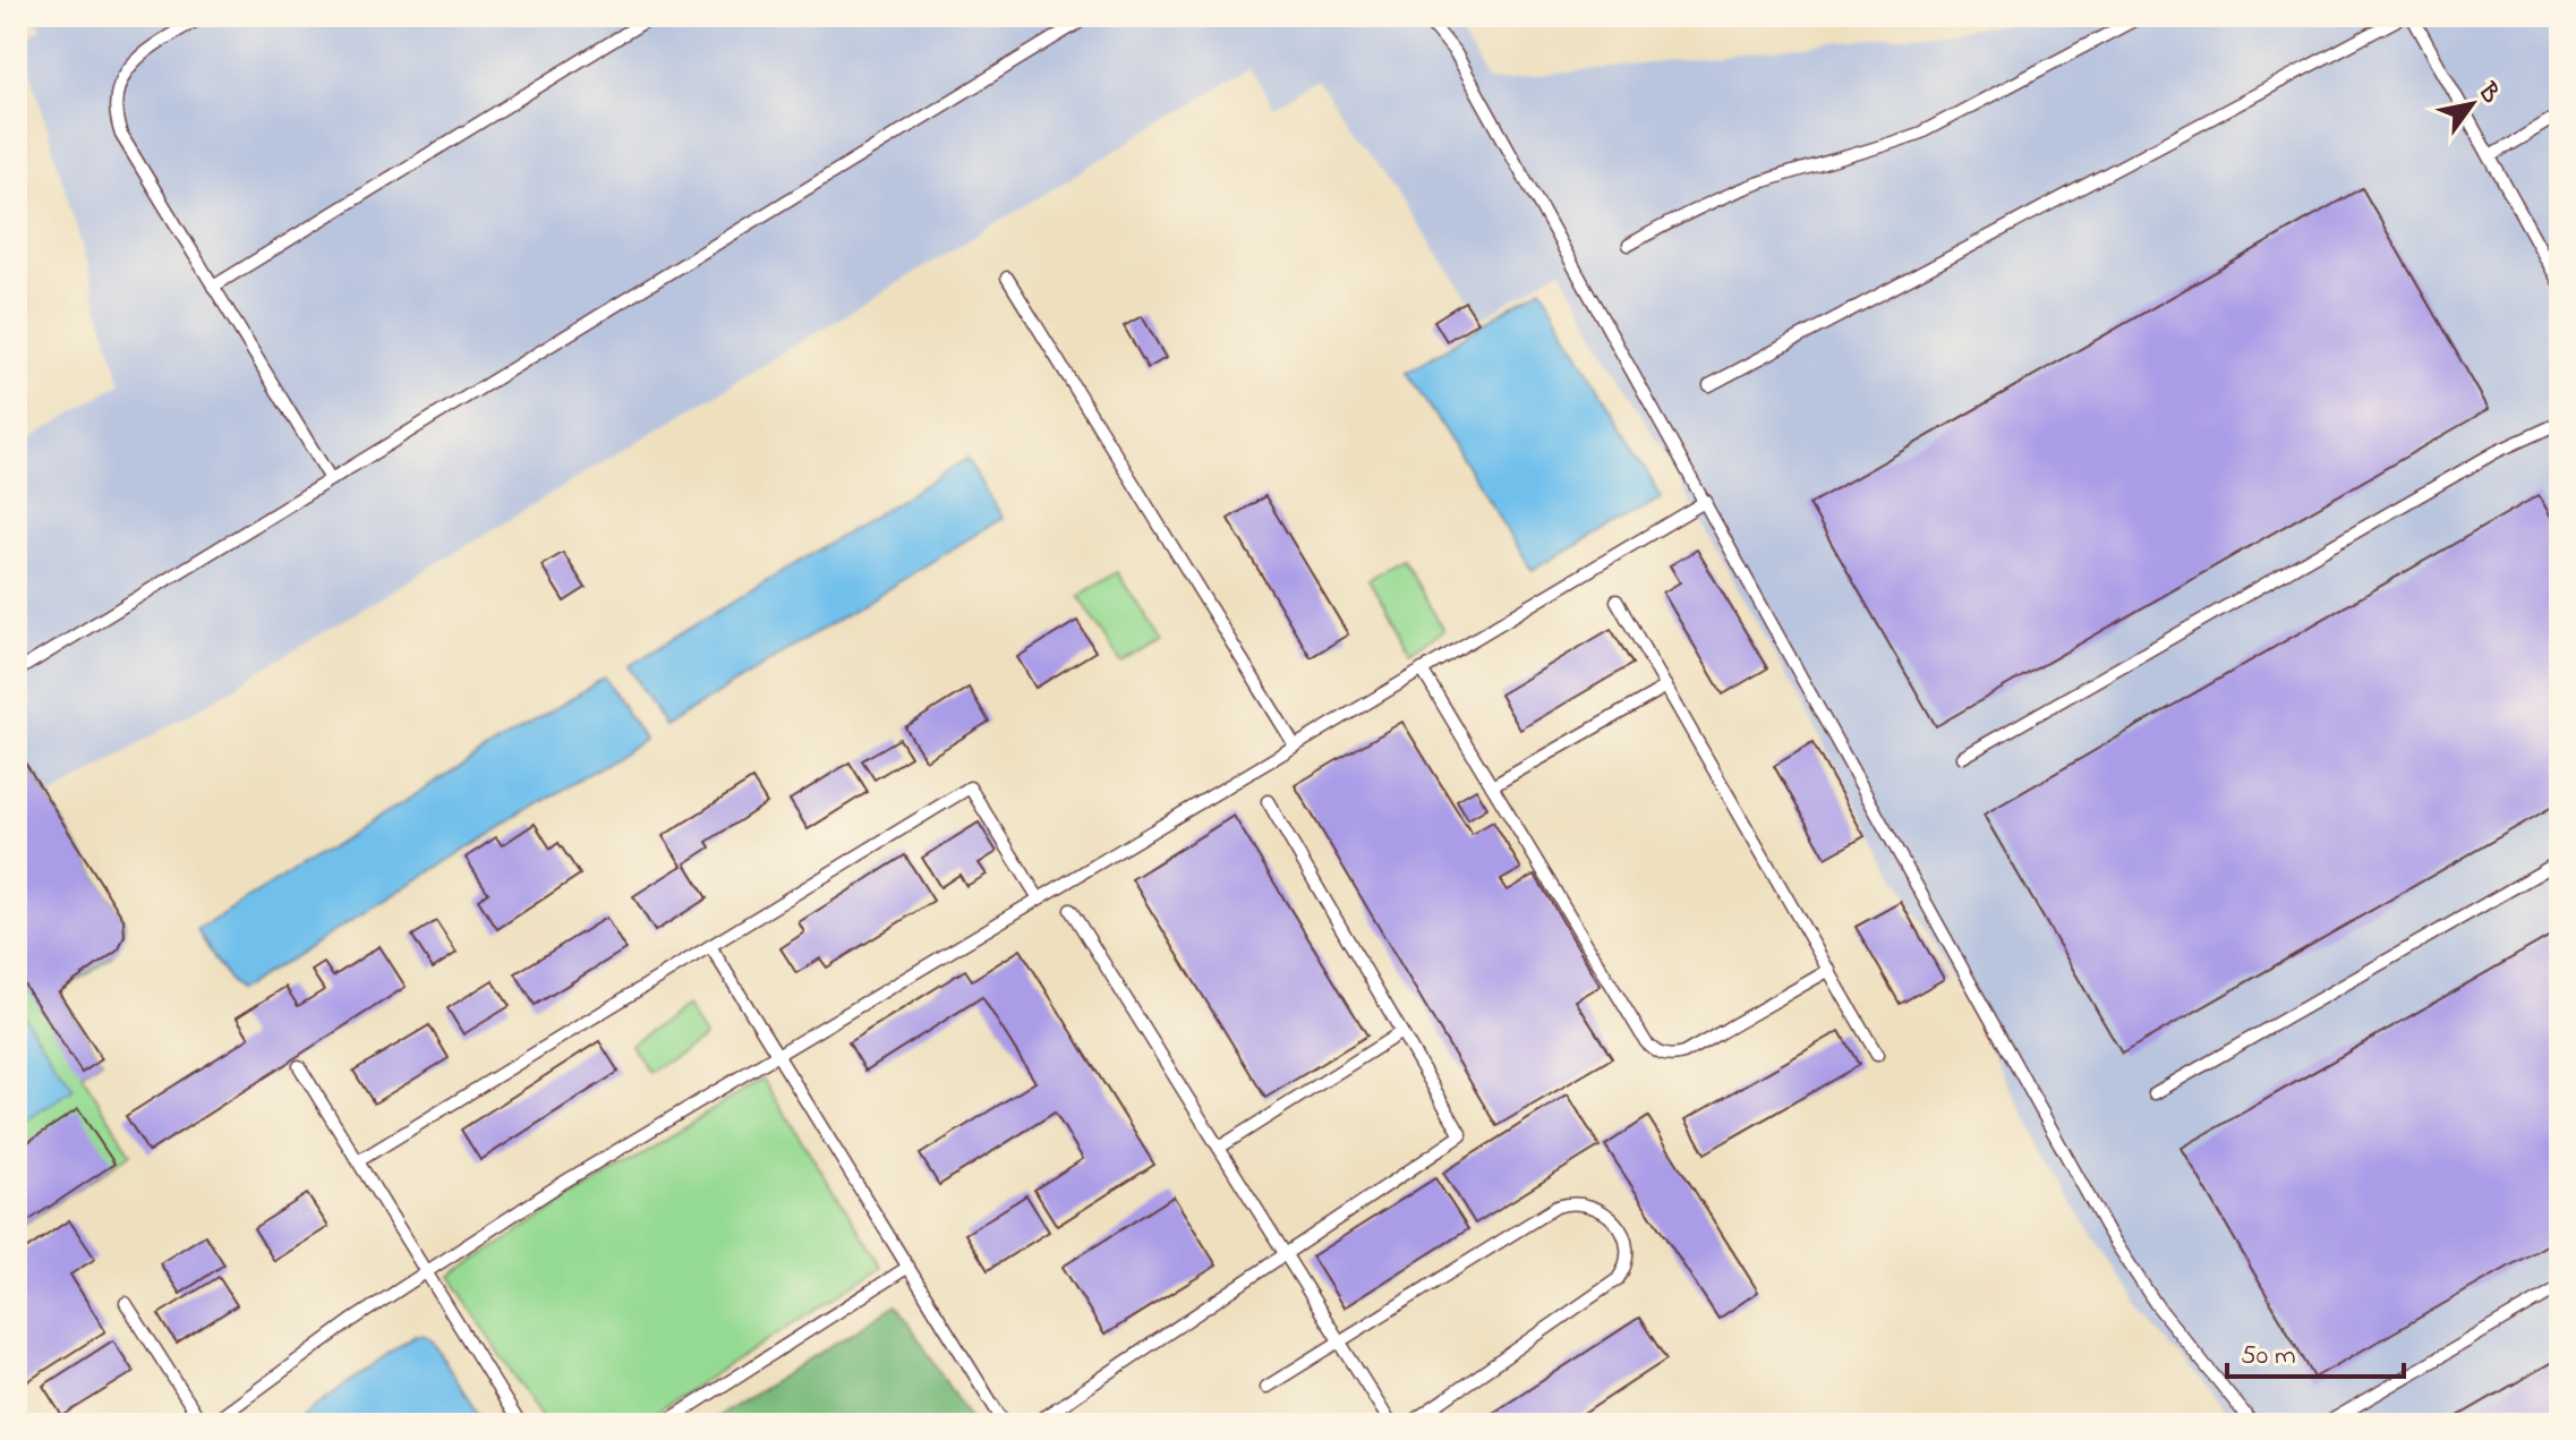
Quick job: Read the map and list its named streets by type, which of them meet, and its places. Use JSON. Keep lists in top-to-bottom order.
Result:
{
  "scale_bar": "50 m",
  "north": "top right"
}
